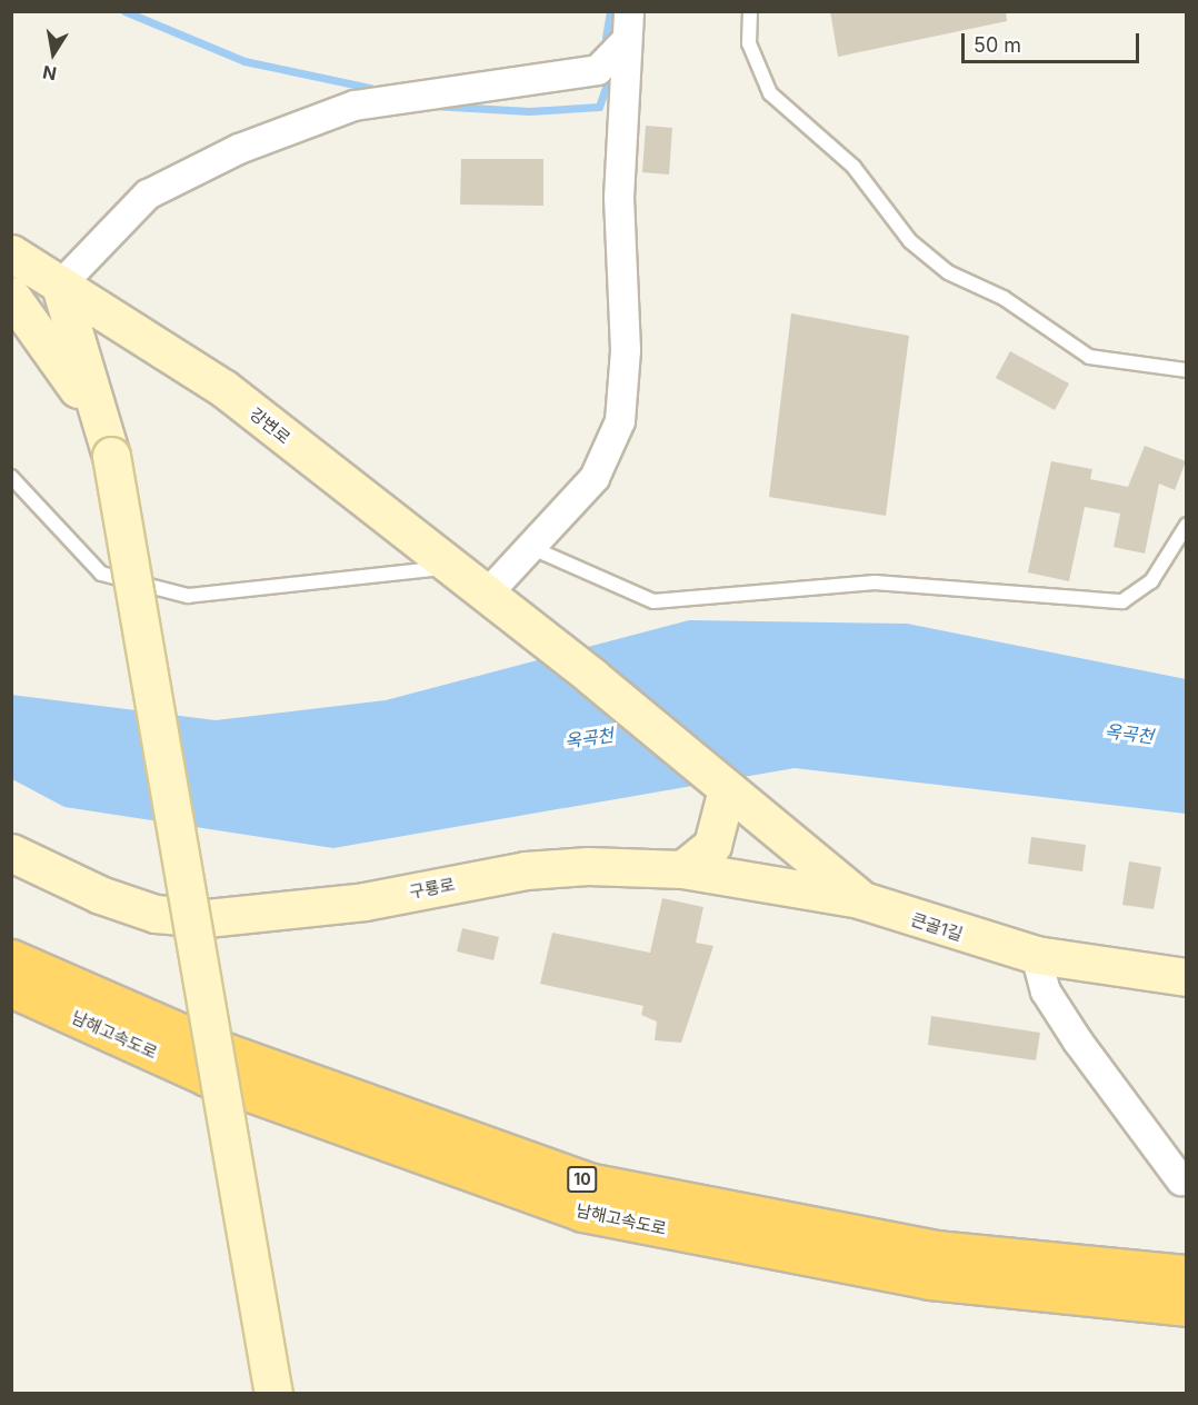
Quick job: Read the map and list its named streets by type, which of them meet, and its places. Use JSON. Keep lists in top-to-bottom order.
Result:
{
  "streets": {
    "highway": ["남해고속도로", "10"],
    "street": ["강변로", "구룡로", "큰골1길"]
  },
  "crossings": [
    ["강변로", "큰골1길"],
    ["구룡로", "큰골1길"]
  ],
  "water": ["옥곡천"],
  "scale_bar": "50 m",
  "north": "bottom"
}
